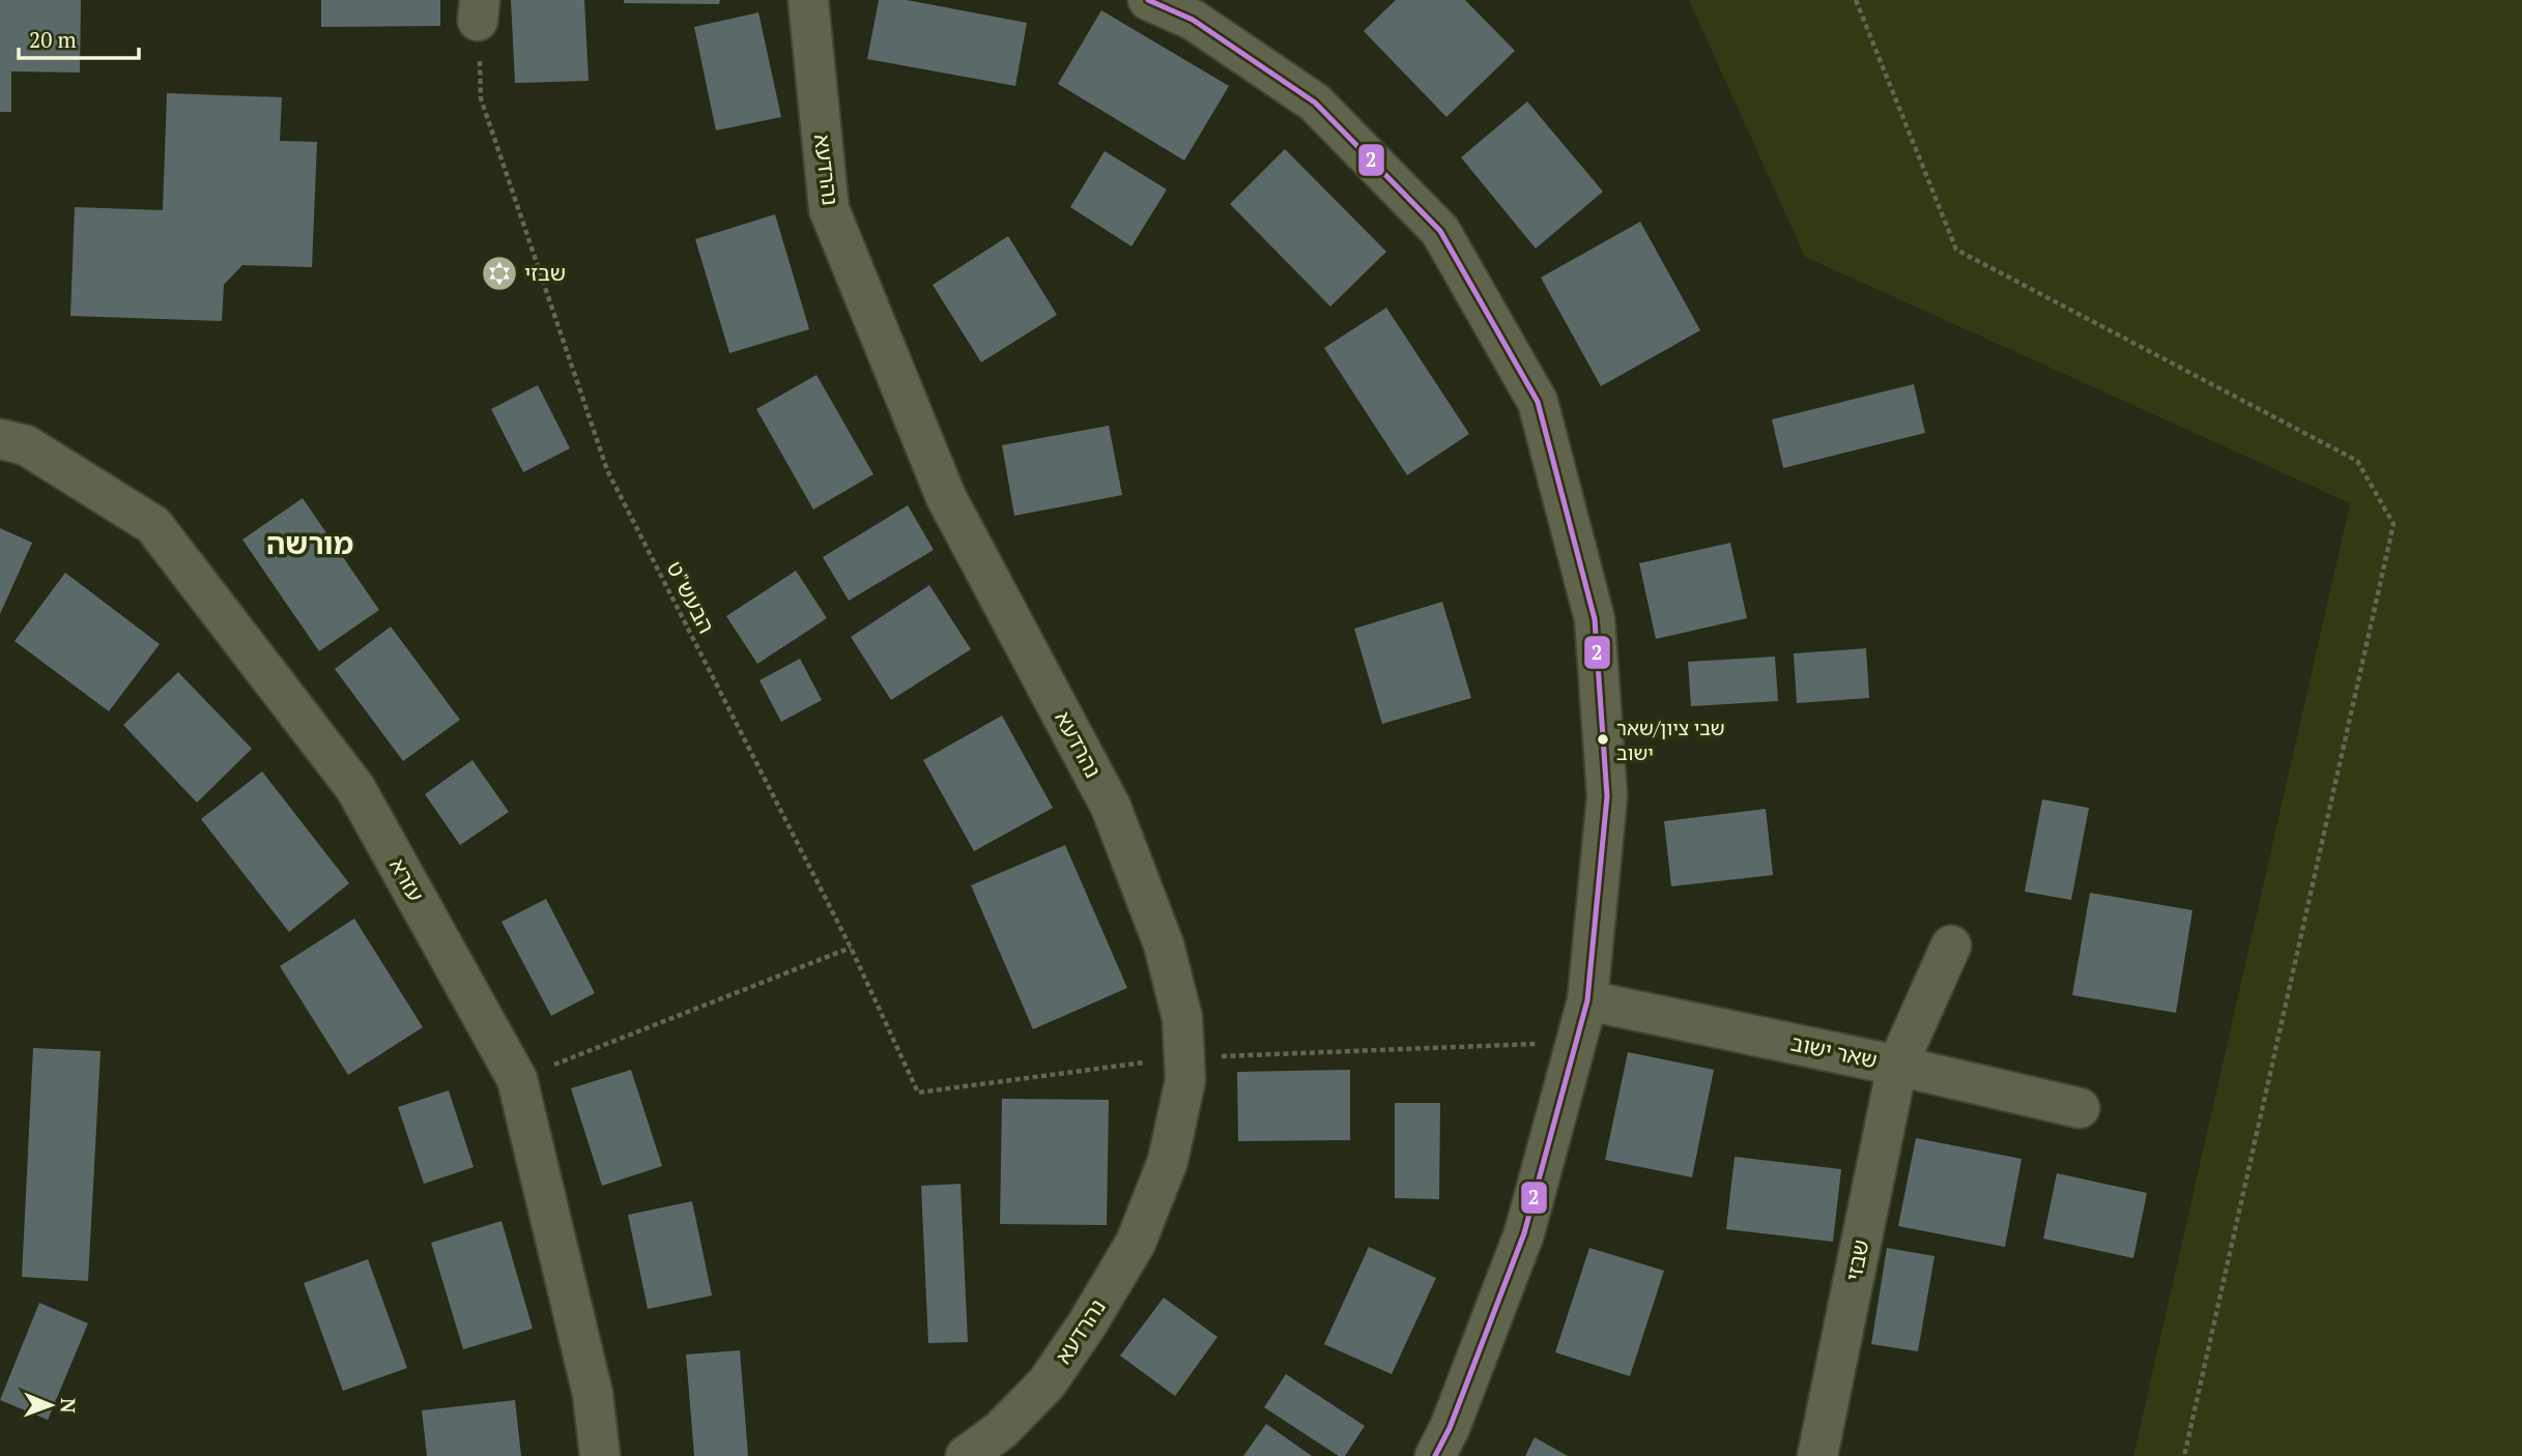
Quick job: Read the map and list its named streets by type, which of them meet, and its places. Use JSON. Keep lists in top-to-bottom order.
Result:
{
  "streets": {
    "street": [
      "נהרדעא",
      "עזרא",
      "שאר ישוב",
      "שבזי"
    ],
    "path": ["הבעש\"ט"]
  },
  "crossings": [
    ["נהרדעא", "הבעש\"ט"],
    ["שאר ישוב", "שבזי"]
  ],
  "districts": ["מורשה"],
  "places": {
    "synagogue": ["שבזי"],
    "other": ["שבי ציון/שאר ישוב"]
  },
  "lines": ["transit line 2"],
  "scale_bar": "20 m",
  "north": "right"
}
